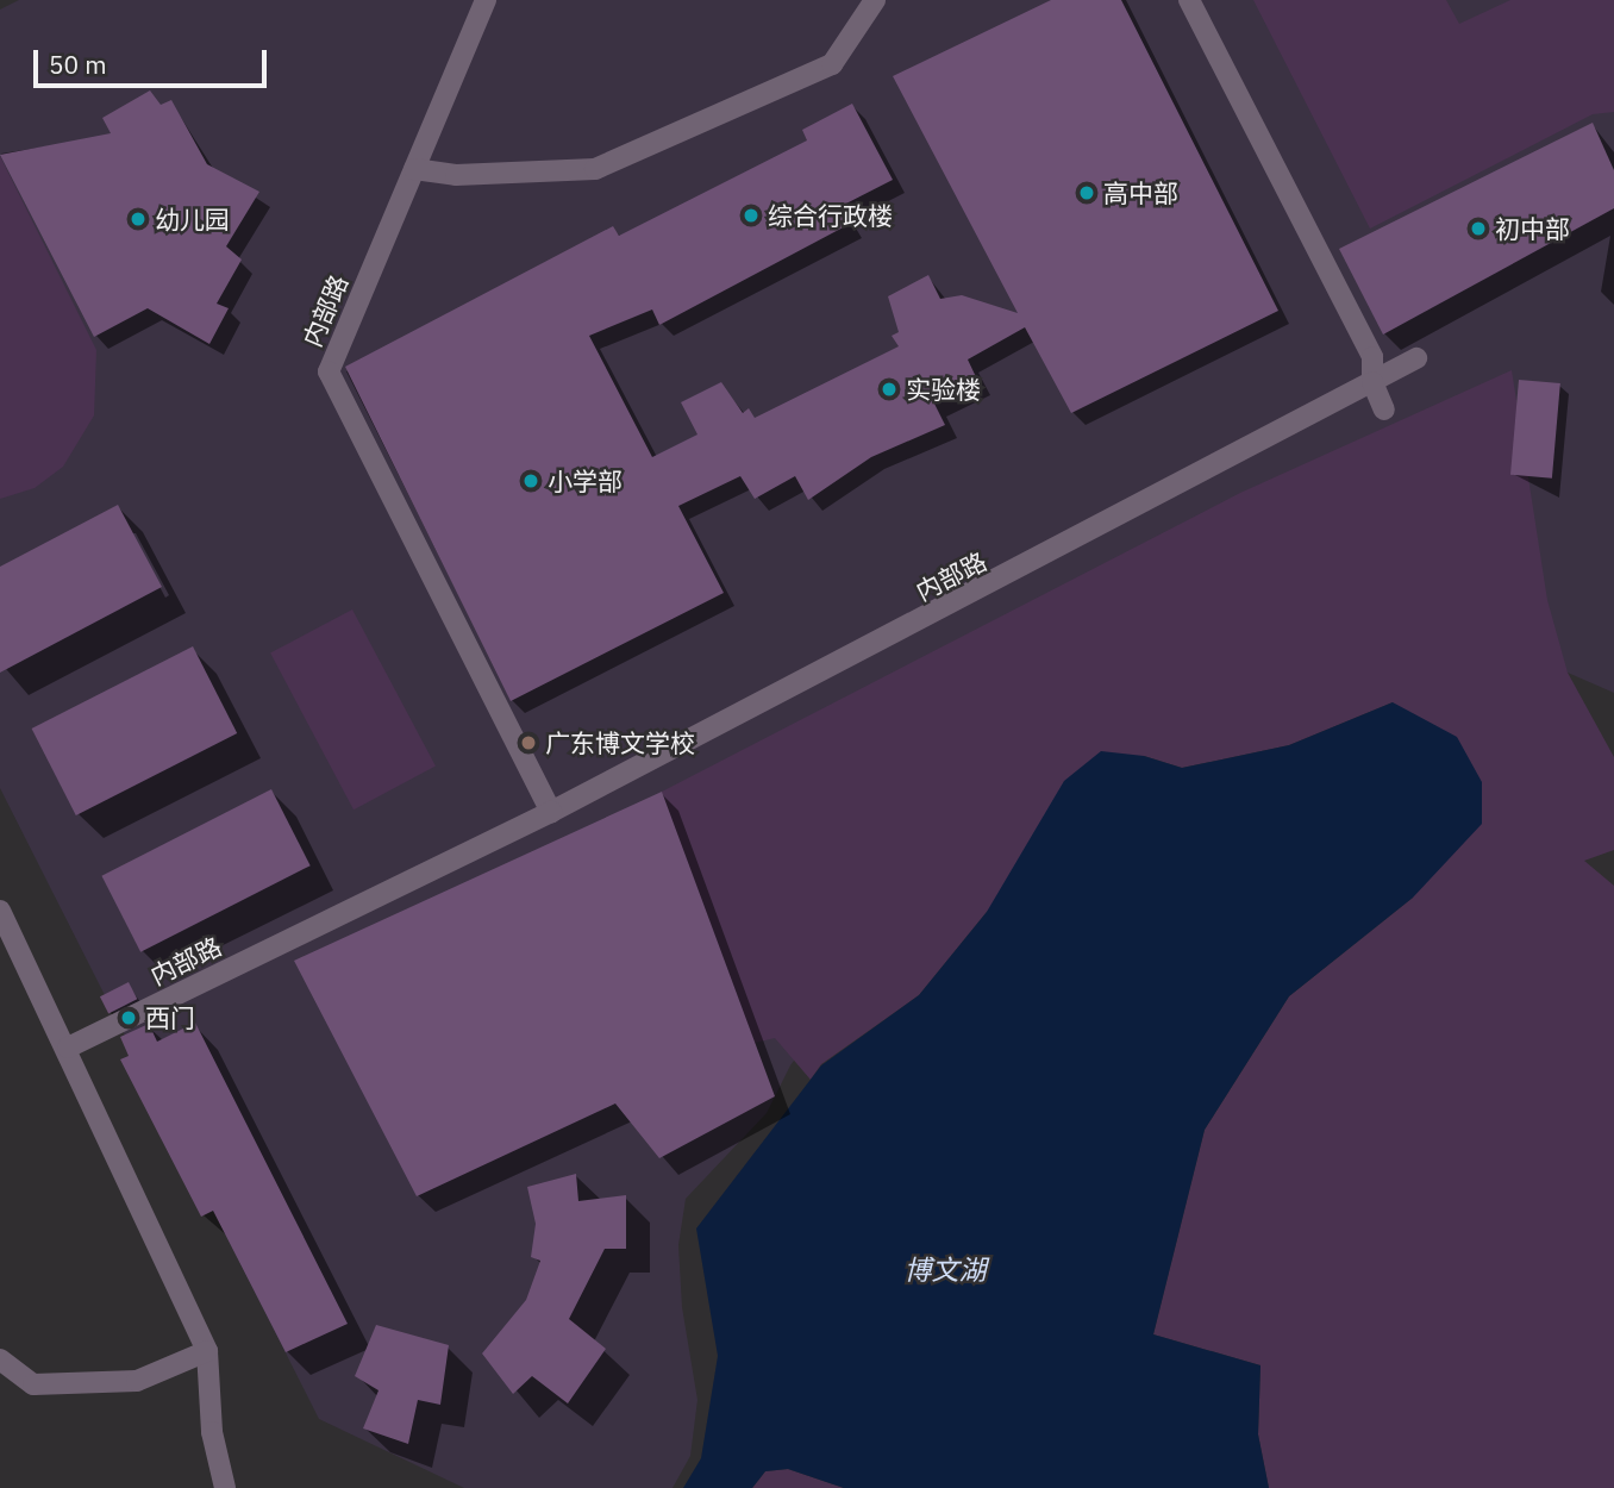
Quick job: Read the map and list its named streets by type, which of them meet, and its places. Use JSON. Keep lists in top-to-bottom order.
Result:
{
  "streets": {
    "street": ["内部路"]
  },
  "water": ["博文湖"],
  "places": [
    "高中部",
    "综合行政楼",
    "幼儿园",
    "初中部",
    "实验楼",
    "小学部",
    "广东博文学校",
    "西门"
  ],
  "scale_bar": "50 m"
}
